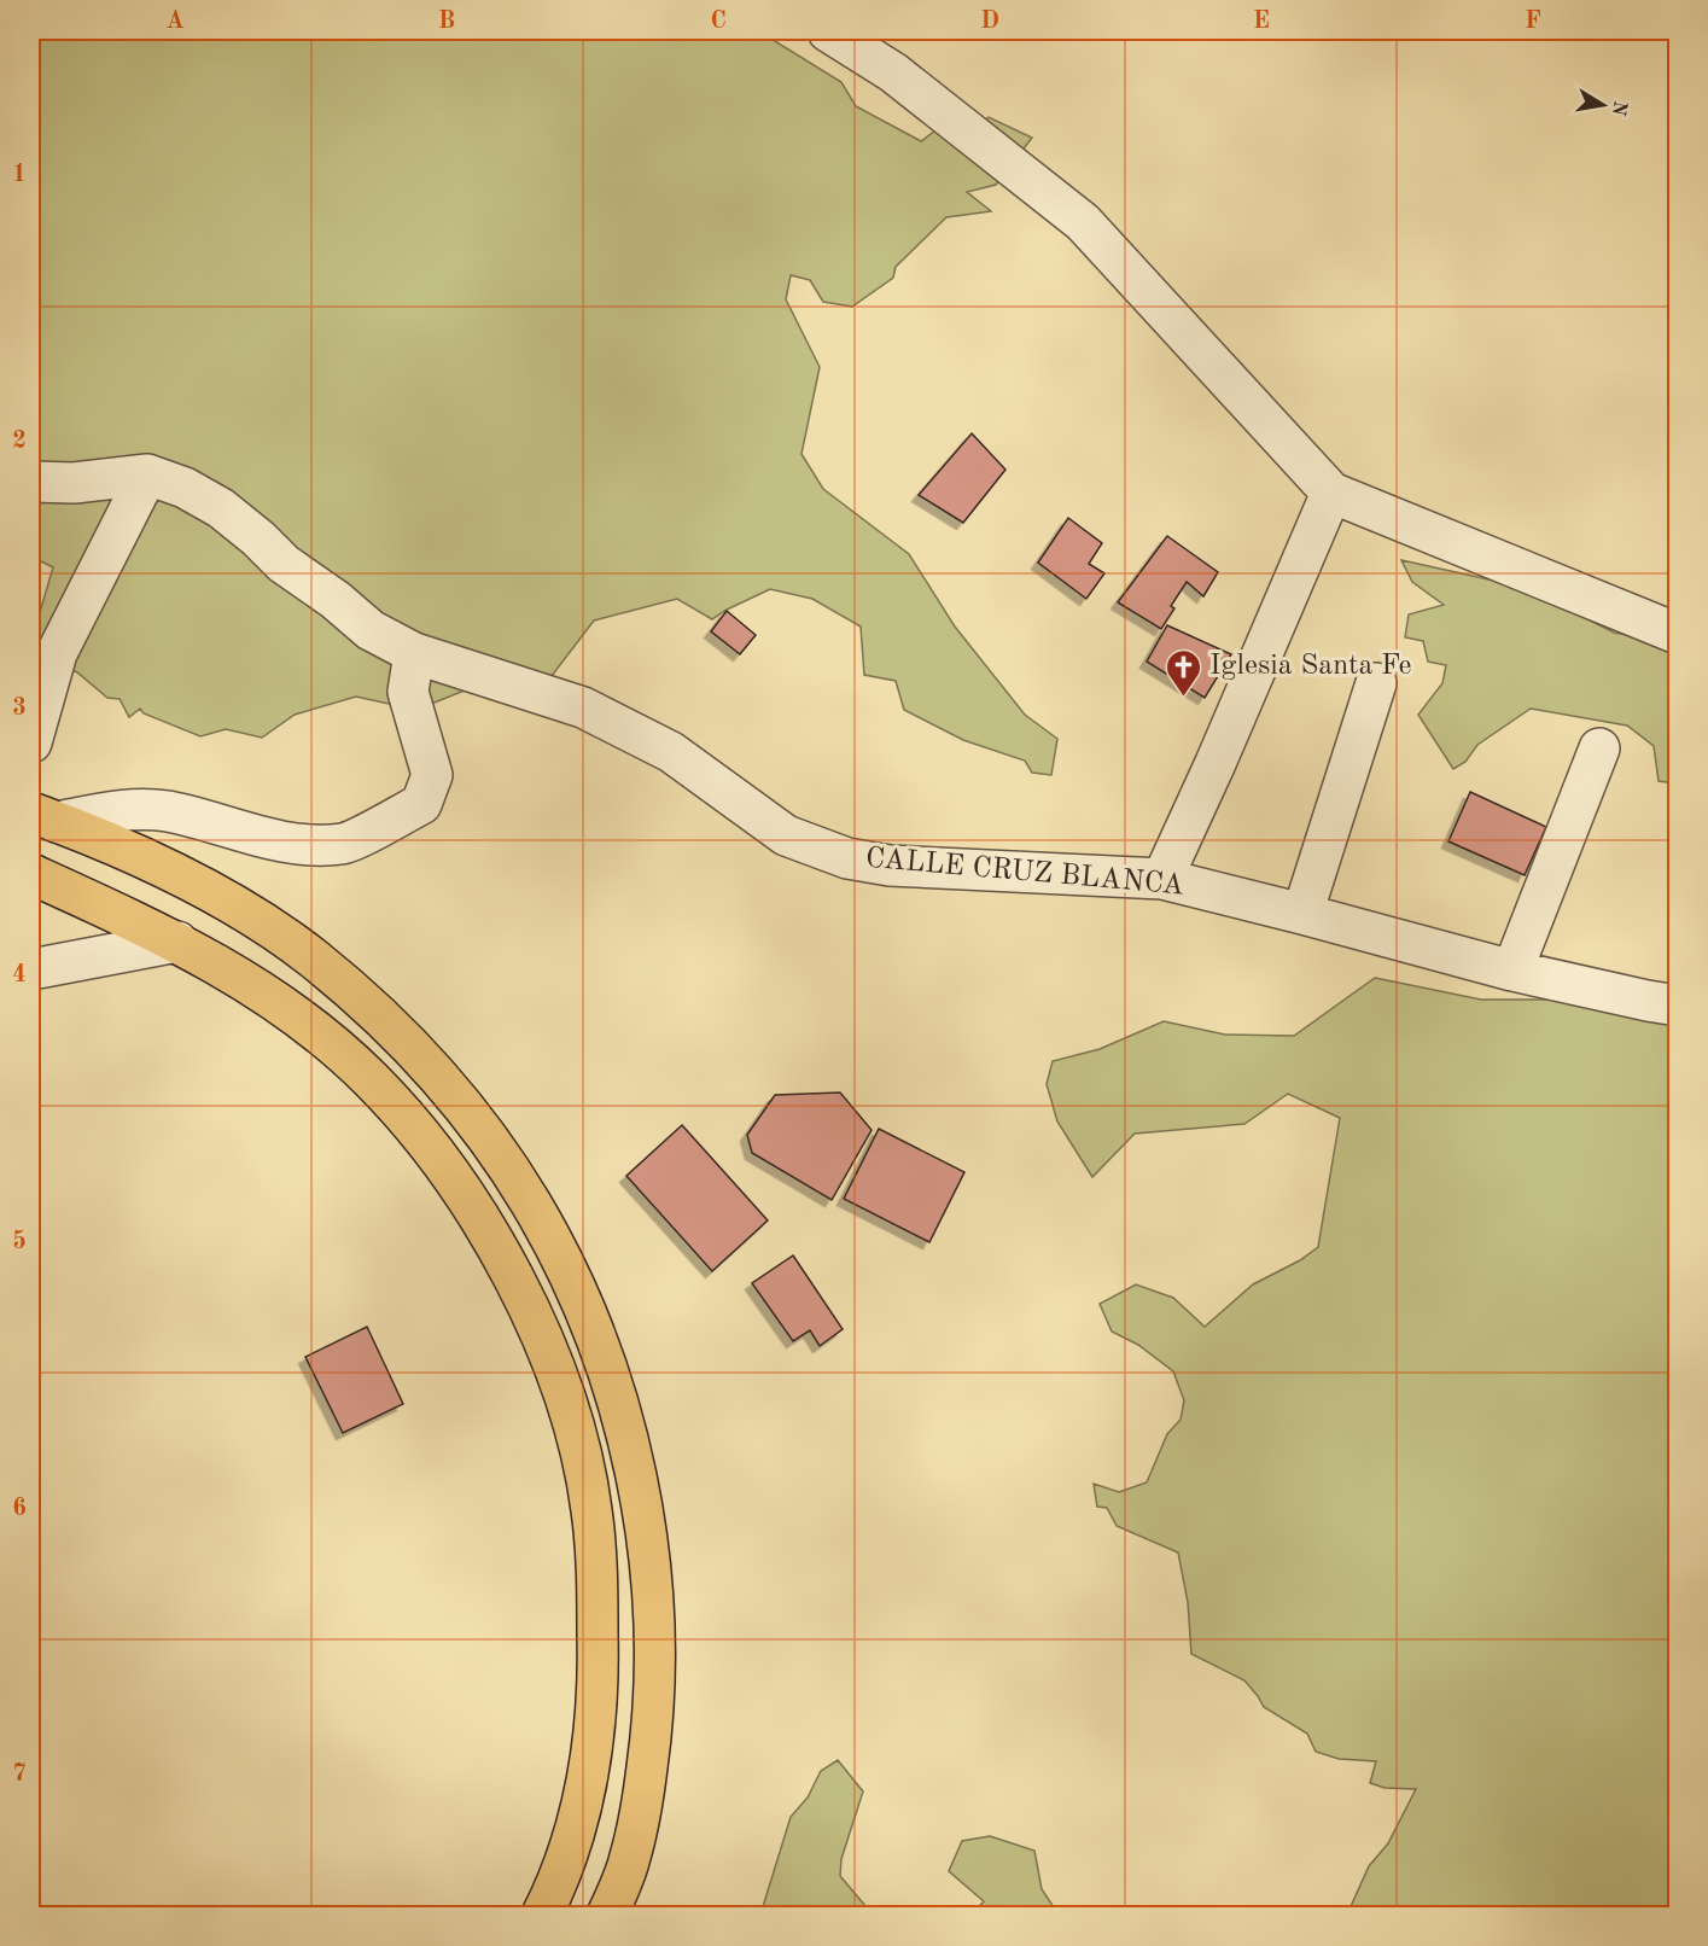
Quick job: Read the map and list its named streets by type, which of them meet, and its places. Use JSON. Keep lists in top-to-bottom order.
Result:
{
  "streets": {
    "street": ["CALLE CRUZ BLANCA"]
  },
  "places": {
    "church": ["Iglesia Santa Fe"]
  },
  "north": "right",
  "grid": {
    "columns": [
      "A",
      "B",
      "C",
      "D",
      "E",
      "F"
    ],
    "rows": [
      "1",
      "2",
      "3",
      "4",
      "5",
      "6",
      "7"
    ]
  }
}
